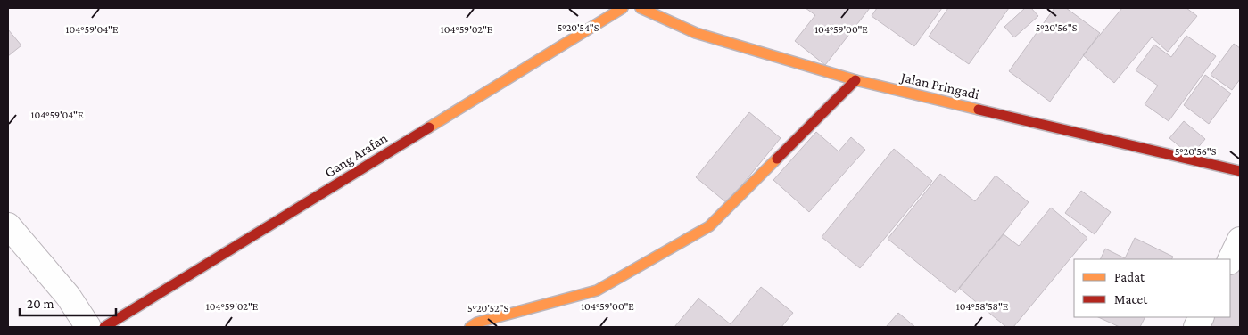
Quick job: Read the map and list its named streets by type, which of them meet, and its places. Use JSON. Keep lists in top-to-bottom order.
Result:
{
  "streets": {
    "street": ["Jalan Pringadi", "Gang Arafan"]
  },
  "legend": ["Padat", "Macet"],
  "scale_bar": "20 m",
  "coordinates": [
    "5°20'54\"S",
    "5°20'56\"S",
    "104°59'04\"E",
    "104°59'02\"E",
    "104°59'00\"E",
    "104°58'58\"E",
    "5°20'52\"S"
  ]
}
